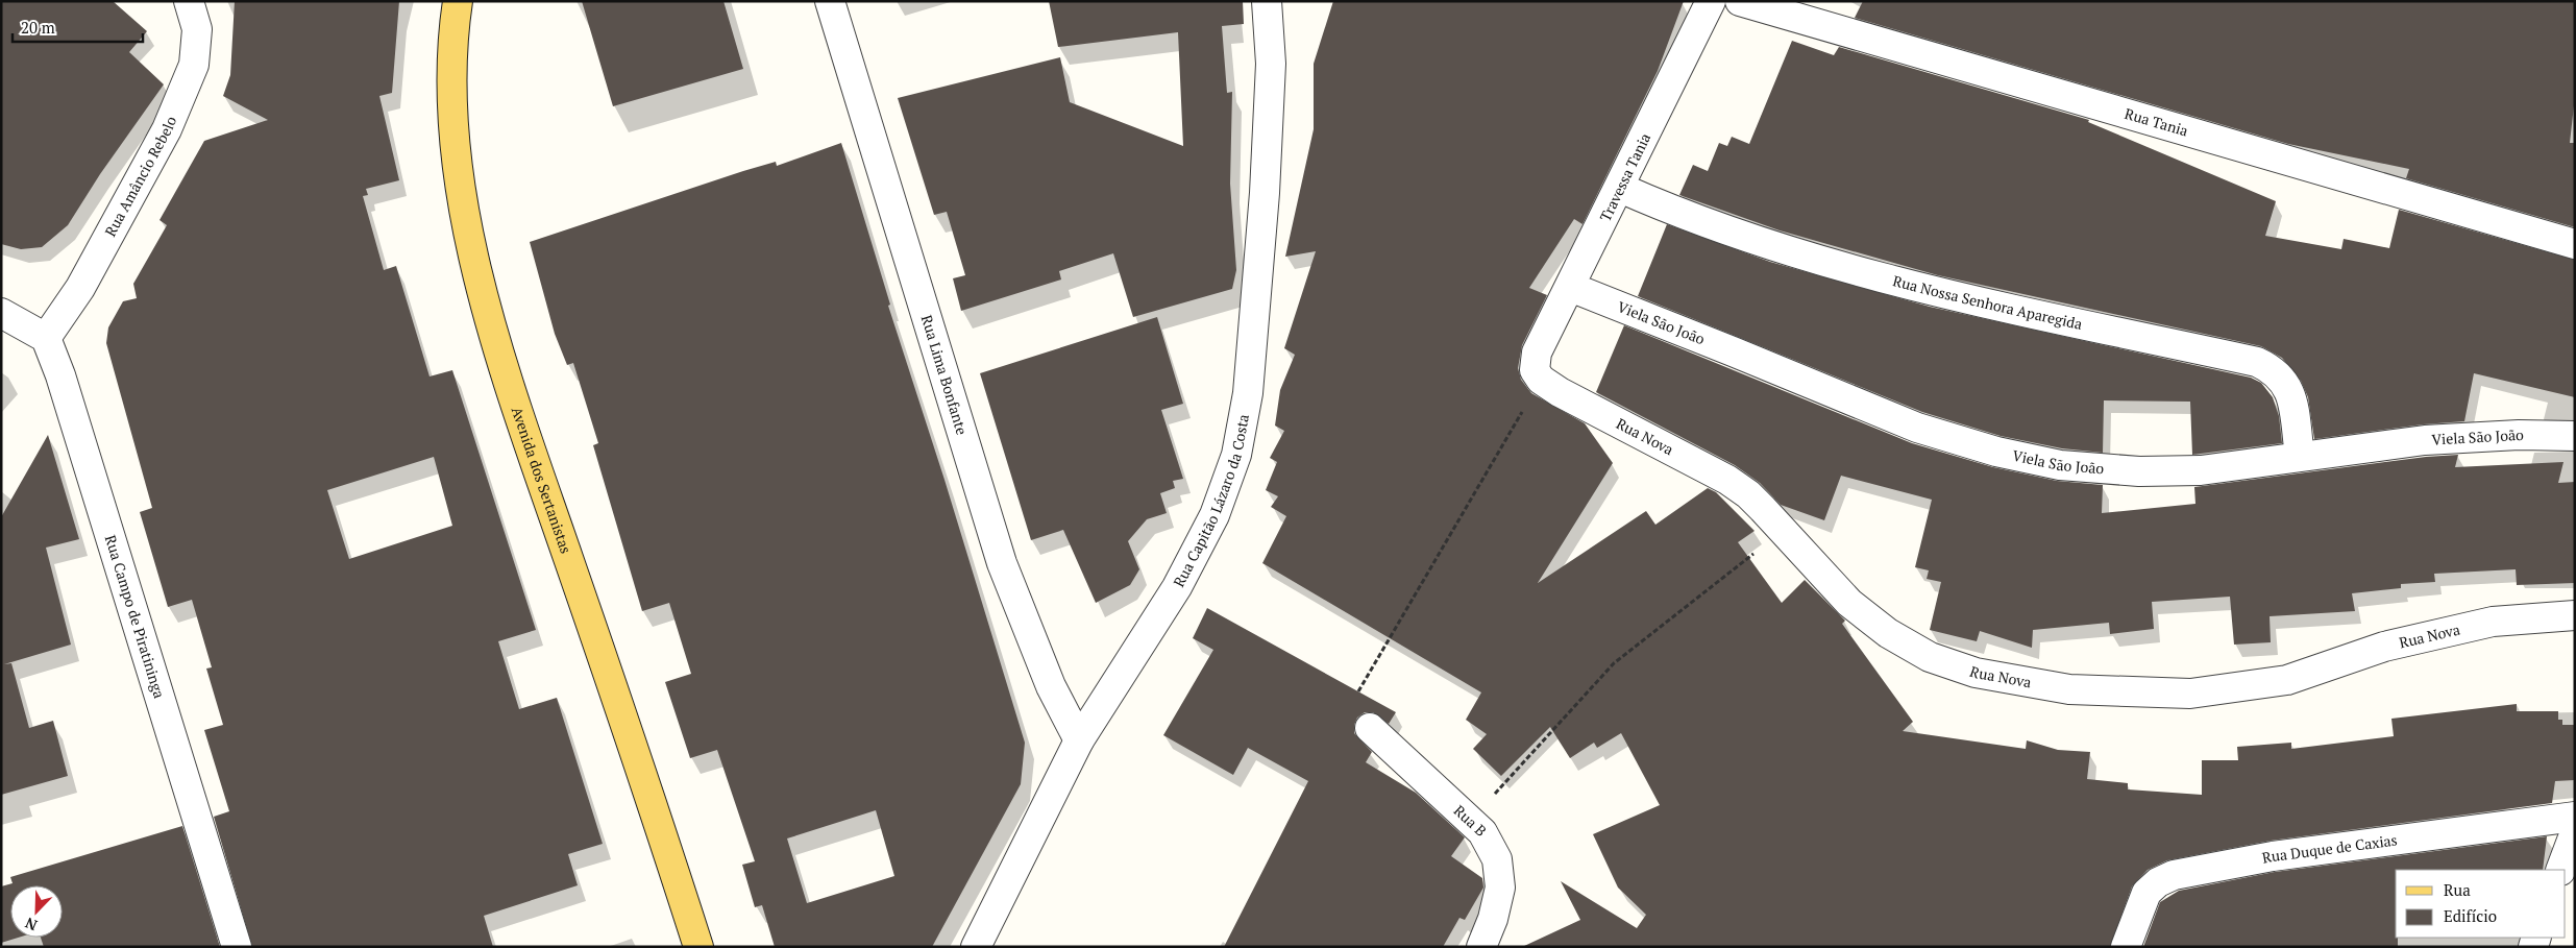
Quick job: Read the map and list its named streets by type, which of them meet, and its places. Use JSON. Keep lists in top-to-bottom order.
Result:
{
  "streets": {
    "main road": ["Avenida dos Sertanistas"],
    "street": [
      "Rua Tania",
      "Rua Amâncio Rebelo",
      "Travessa Tania",
      "Rua Nossa Senhora Aparegida",
      "Viela São João",
      "Rua Lima Bonfante",
      "Rua Nova",
      "Rua Capitão Lázaro da Costa",
      "Rua Campo de Piratininga",
      "Rua B",
      "Rua Duque de Caxias"
    ]
  },
  "crossings": [
    ["Rua Amâncio Rebelo", "Rua Campo de Piratininga"],
    ["Travessa Tania", "Rua Nossa Senhora Aparegida"],
    ["Travessa Tania", "Viela São João"],
    ["Travessa Tania", "Rua Nova"],
    ["Rua Nossa Senhora Aparegida", "Viela São João"],
    ["Rua Lima Bonfante", "Rua Capitão Lázaro da Costa"]
  ],
  "legend": ["Rua", "Edifício"],
  "scale_bar": "20 m",
  "north": "bottom left"
}
